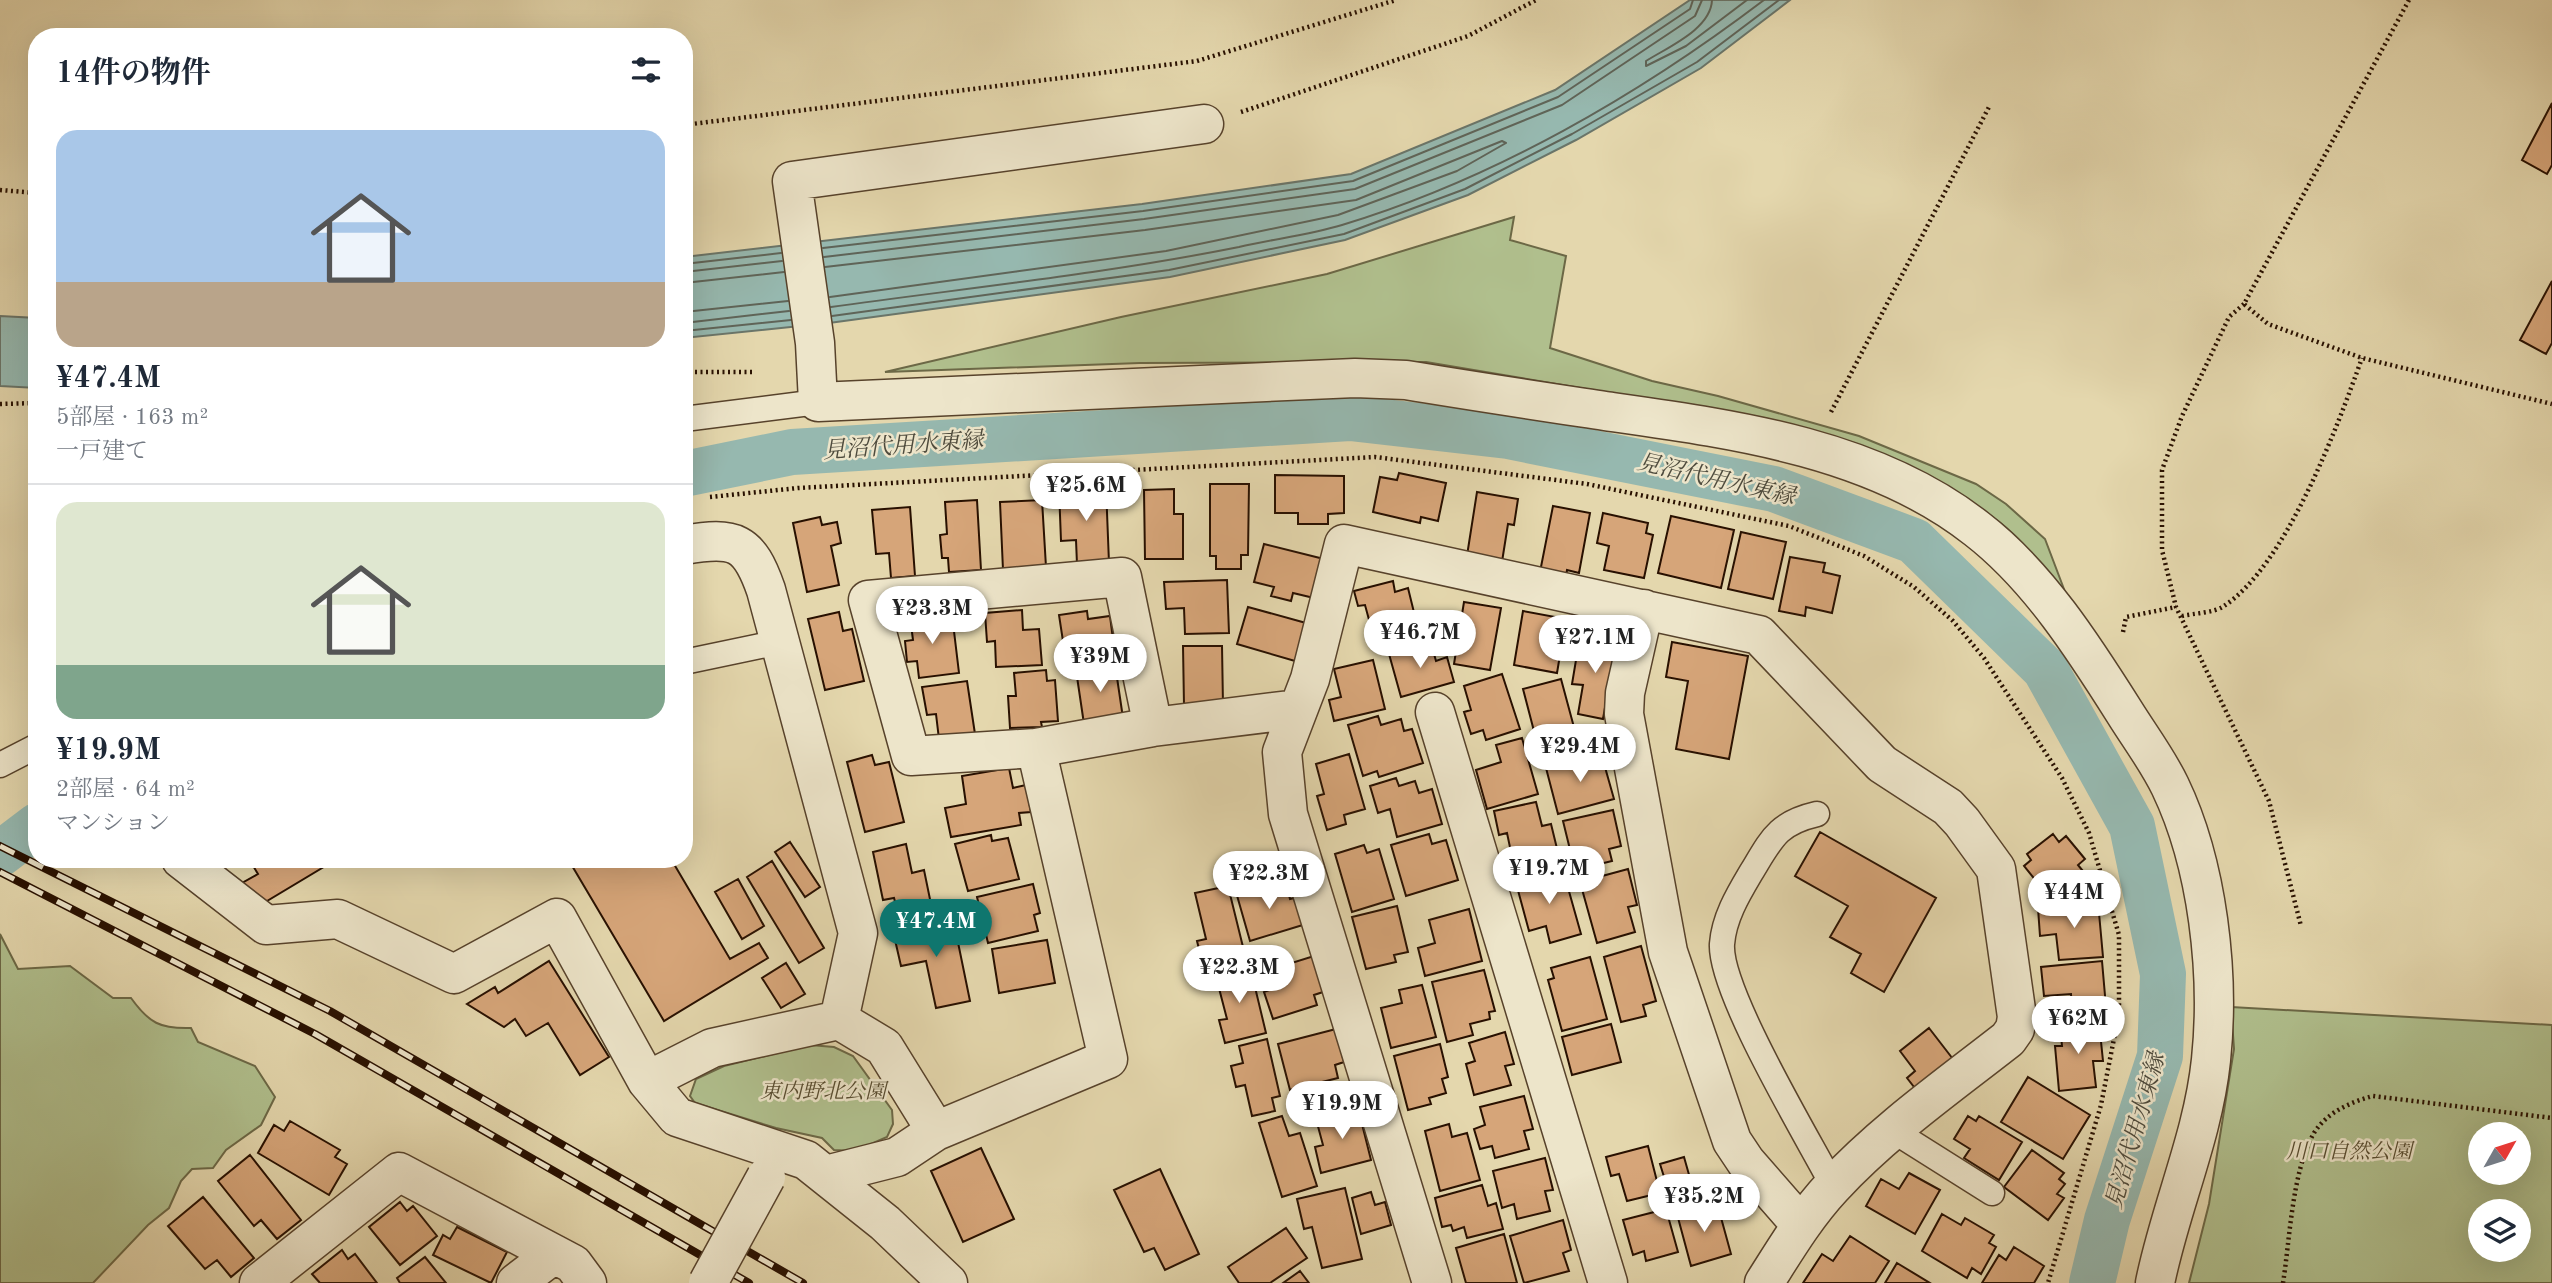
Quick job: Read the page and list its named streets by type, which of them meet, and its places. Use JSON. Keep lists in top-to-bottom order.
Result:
{
  "water": ["見沼代用水東縁"],
  "parks": ["東内野北公園", "川口自然公園"],
  "north": "top right",
  "page": {
    "heading": "14件の物件",
    "list": [
      {
        "name": "¥47.4M",
        "note": "5部屋 · 163 m² · 一戸建て"
      },
      {
        "name": "¥19.9M",
        "note": "2部屋 · 64 m² · マンション"
      }
    ],
    "price": [
      "¥25.6M",
      "¥23.3M",
      "¥46.7M",
      "¥27.1M",
      "¥39M",
      "¥29.4M",
      "¥19.7M",
      "¥22.3M",
      "¥44M",
      "¥47.4M",
      "¥22.3M",
      "¥62M",
      "¥19.9M",
      "¥35.2M"
    ]
  }
}
